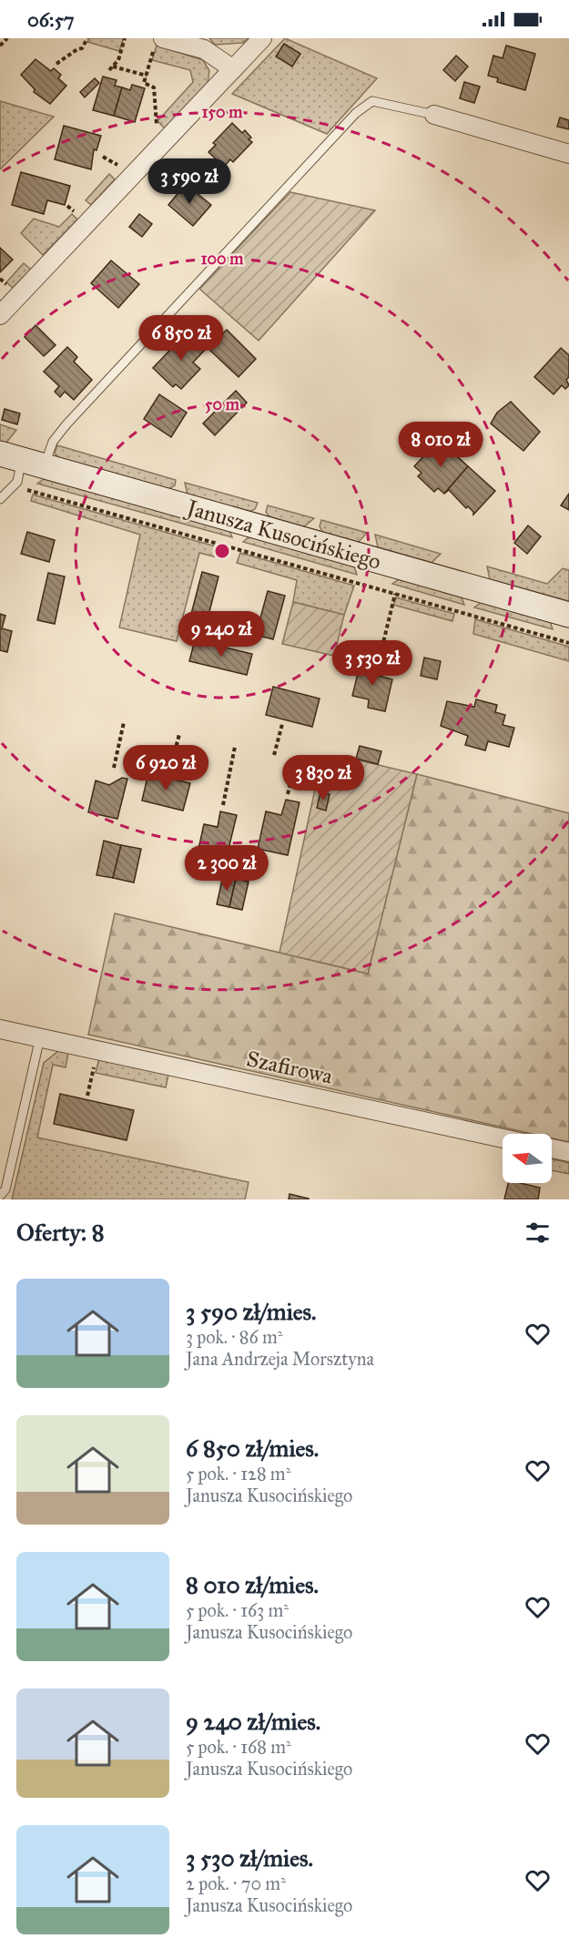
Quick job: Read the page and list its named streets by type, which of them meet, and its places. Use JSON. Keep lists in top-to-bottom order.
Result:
{
  "streets": {
    "street": ["Janusza Kusocińskiego", "Szafirowa"]
  },
  "north": "left",
  "page": {
    "status": "06:57",
    "price": [
      "3 590 zł",
      "6 850 zł",
      "8 010 zł",
      "9 240 zł",
      "3 530 zł",
      "6 920 zł",
      "3 830 zł",
      "2 300 zł"
    ],
    "heading": "Oferty: 8",
    "list": [
      {
        "name": "3 590 zł/mies.",
        "note": "3 pok. · 86 m² · Jana Andrzeja Morsztyna"
      },
      {
        "name": "6 850 zł/mies.",
        "note": "5 pok. · 128 m² · Janusza Kusocińskiego"
      },
      {
        "name": "8 010 zł/mies.",
        "note": "5 pok. · 163 m² · Janusza Kusocińskiego"
      },
      {
        "name": "9 240 zł/mies.",
        "note": "5 pok. · 168 m² · Janusza Kusocińskiego"
      },
      {
        "name": "3 530 zł/mies.",
        "note": "2 pok. · 70 m² · Janusza Kusocińskiego"
      }
    ]
  },
  "rings": ["150 m", "100 m", "50 m"]
}
